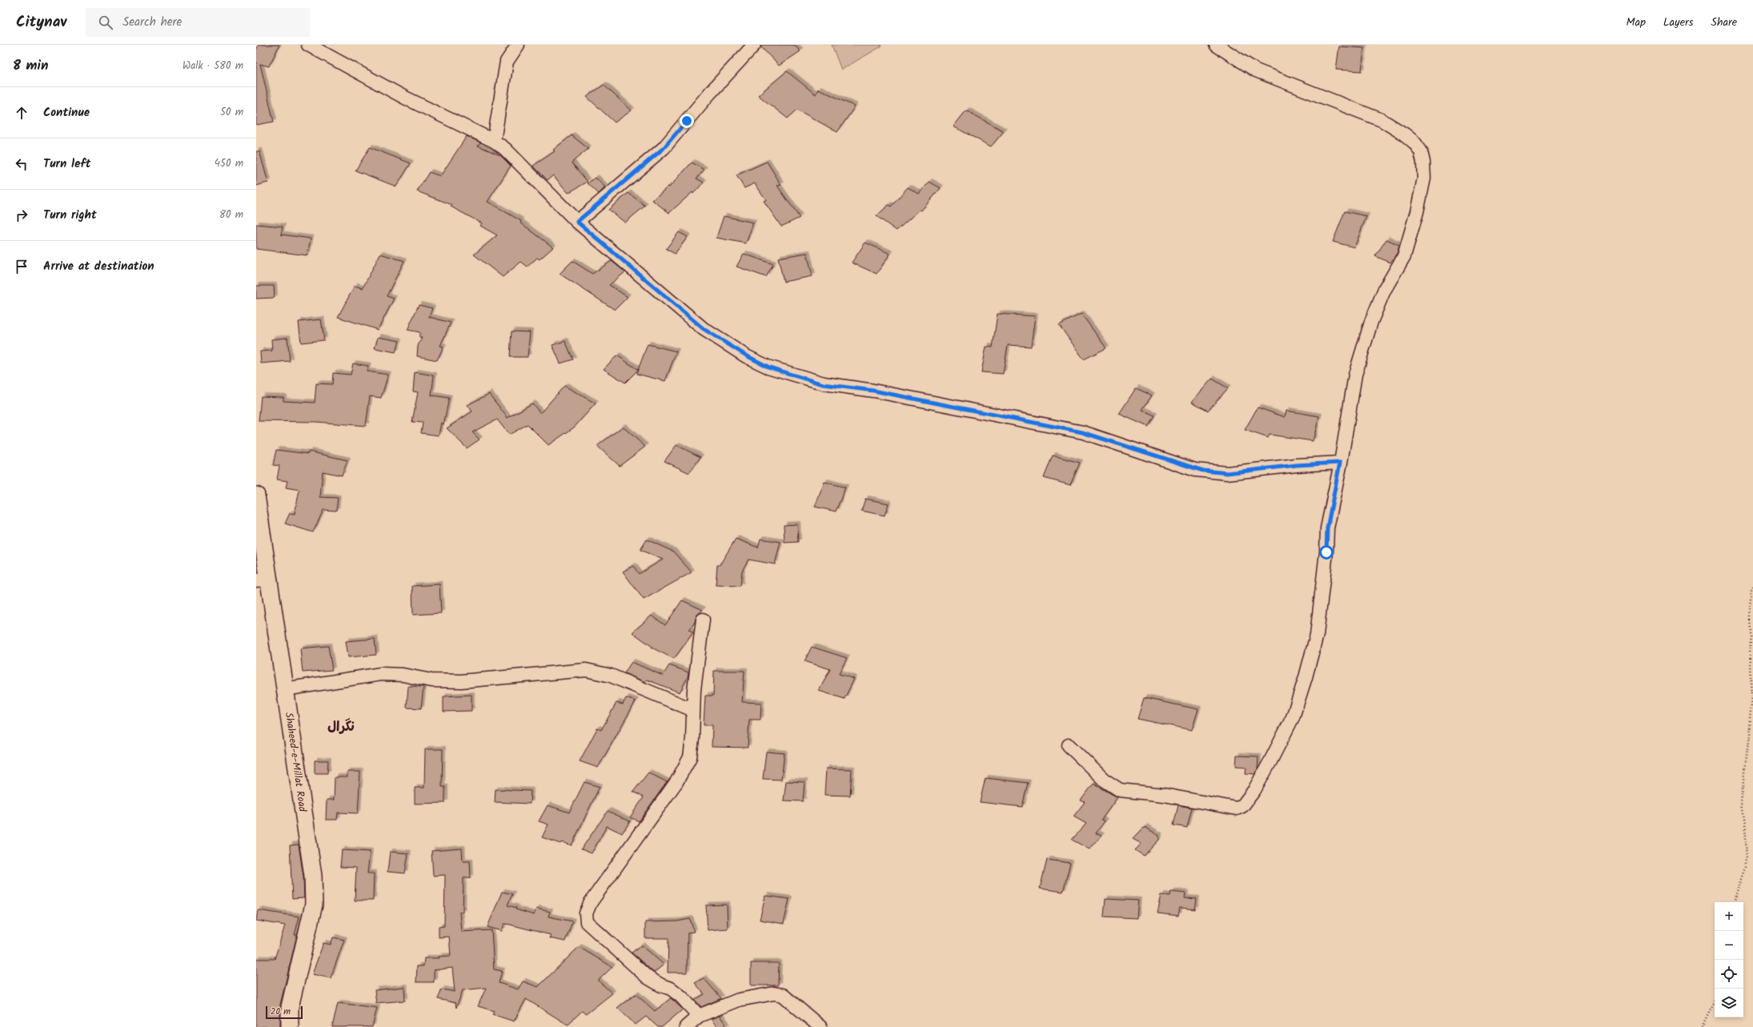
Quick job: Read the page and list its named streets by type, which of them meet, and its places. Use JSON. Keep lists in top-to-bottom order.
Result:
{
  "streets": {
    "main road": ["Shaheed-e-Millat Road"]
  },
  "districts": ["نگرال"],
  "scale_bar": "20 m",
  "page": {
    "header": "Citynav",
    "search": "Search here",
    "nav": ["Map", "Layers", "Share"],
    "heading": ["8 min", "Walk · 580 m"],
    "list": [
      ["Continue", "50 m"],
      ["Turn left", "450 m"],
      ["Turn right", "80 m"],
      "Arrive at destination"
    ],
    "map_buttons": ["+", "−"],
    "scale": "20 m"
  }
}
